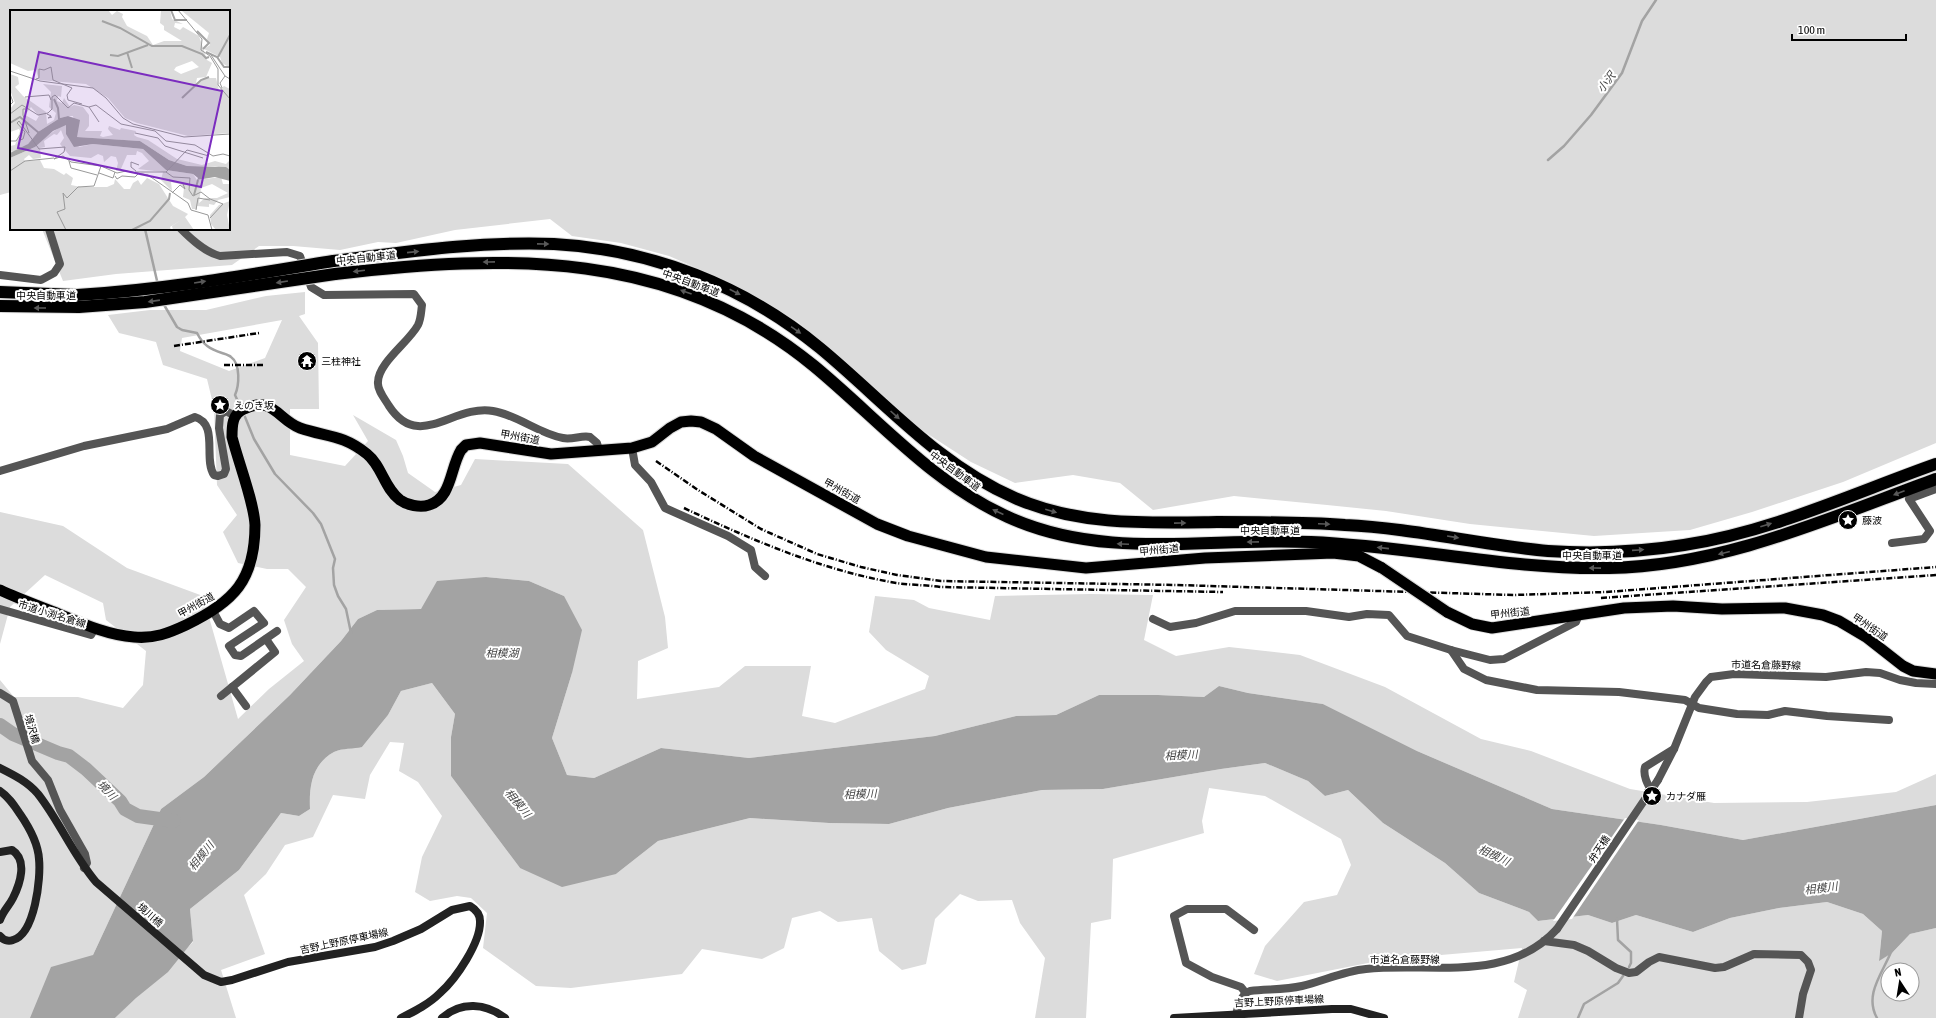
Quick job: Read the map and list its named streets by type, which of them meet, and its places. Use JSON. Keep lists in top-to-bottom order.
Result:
{
  "streets": {
    "highway": ["中央自動車道", "甲州街道"],
    "main road": ["境川橋", "吉野上野原停車場線"],
    "street": [
      "市道小渕名倉線",
      "市道名倉藤野線",
      "境沢橋",
      "弁天橋"
    ]
  },
  "crossings": [
    ["甲州街道", "市道小渕名倉線"],
    ["市道名倉藤野線", "弁天橋"],
    ["境沢橋", "境川橋"],
    ["境川橋", "吉野上野原停車場線"]
  ],
  "water": [
    "小沢",
    "相模湖",
    "相模川",
    "境川"
  ],
  "places": {
    "temple": ["三柱神社"],
    "place": ["えのき坂", "藤波", "カナダ雁"]
  },
  "scale_bar": "100 m",
  "north": "top"
}
